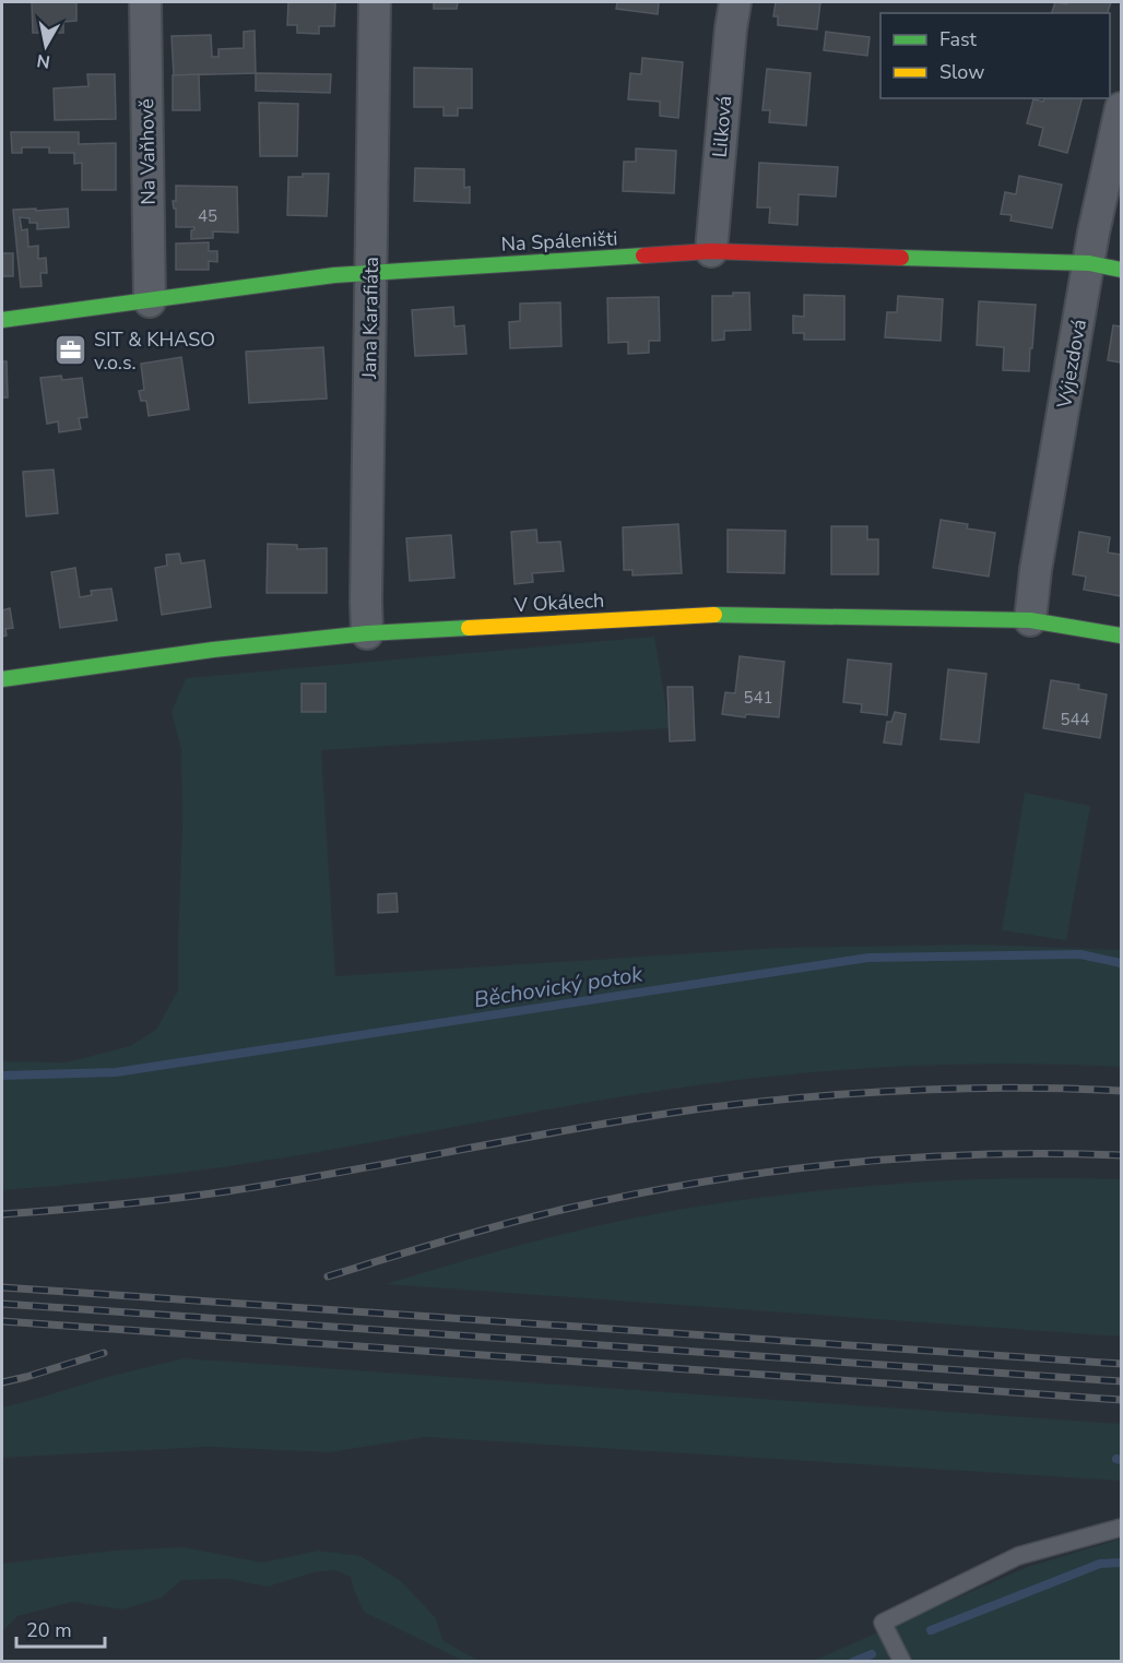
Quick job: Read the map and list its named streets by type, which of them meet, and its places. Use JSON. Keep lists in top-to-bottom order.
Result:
{
  "streets": {
    "street": [
      "Lilková",
      "Na Vaňhově",
      "Na Spáleništi",
      "Jana Karafiáta",
      "Výjezdová",
      "V Okálech"
    ]
  },
  "crossings": [
    ["Lilková", "Na Spáleništi"],
    ["Na Vaňhově", "Na Spáleništi"],
    ["Na Spáleništi", "Jana Karafiáta"],
    ["Na Spáleništi", "Výjezdová"],
    ["Jana Karafiáta", "V Okálech"],
    ["Výjezdová", "V Okálech"]
  ],
  "water": ["Běchovický potok"],
  "places": {
    "office": ["SIT & KHASO v.o.s."]
  },
  "house_numbers": ["45", "541", "544"],
  "legend": ["Fast", "Slow"],
  "scale_bar": "20 m",
  "north": "bottom"
}
